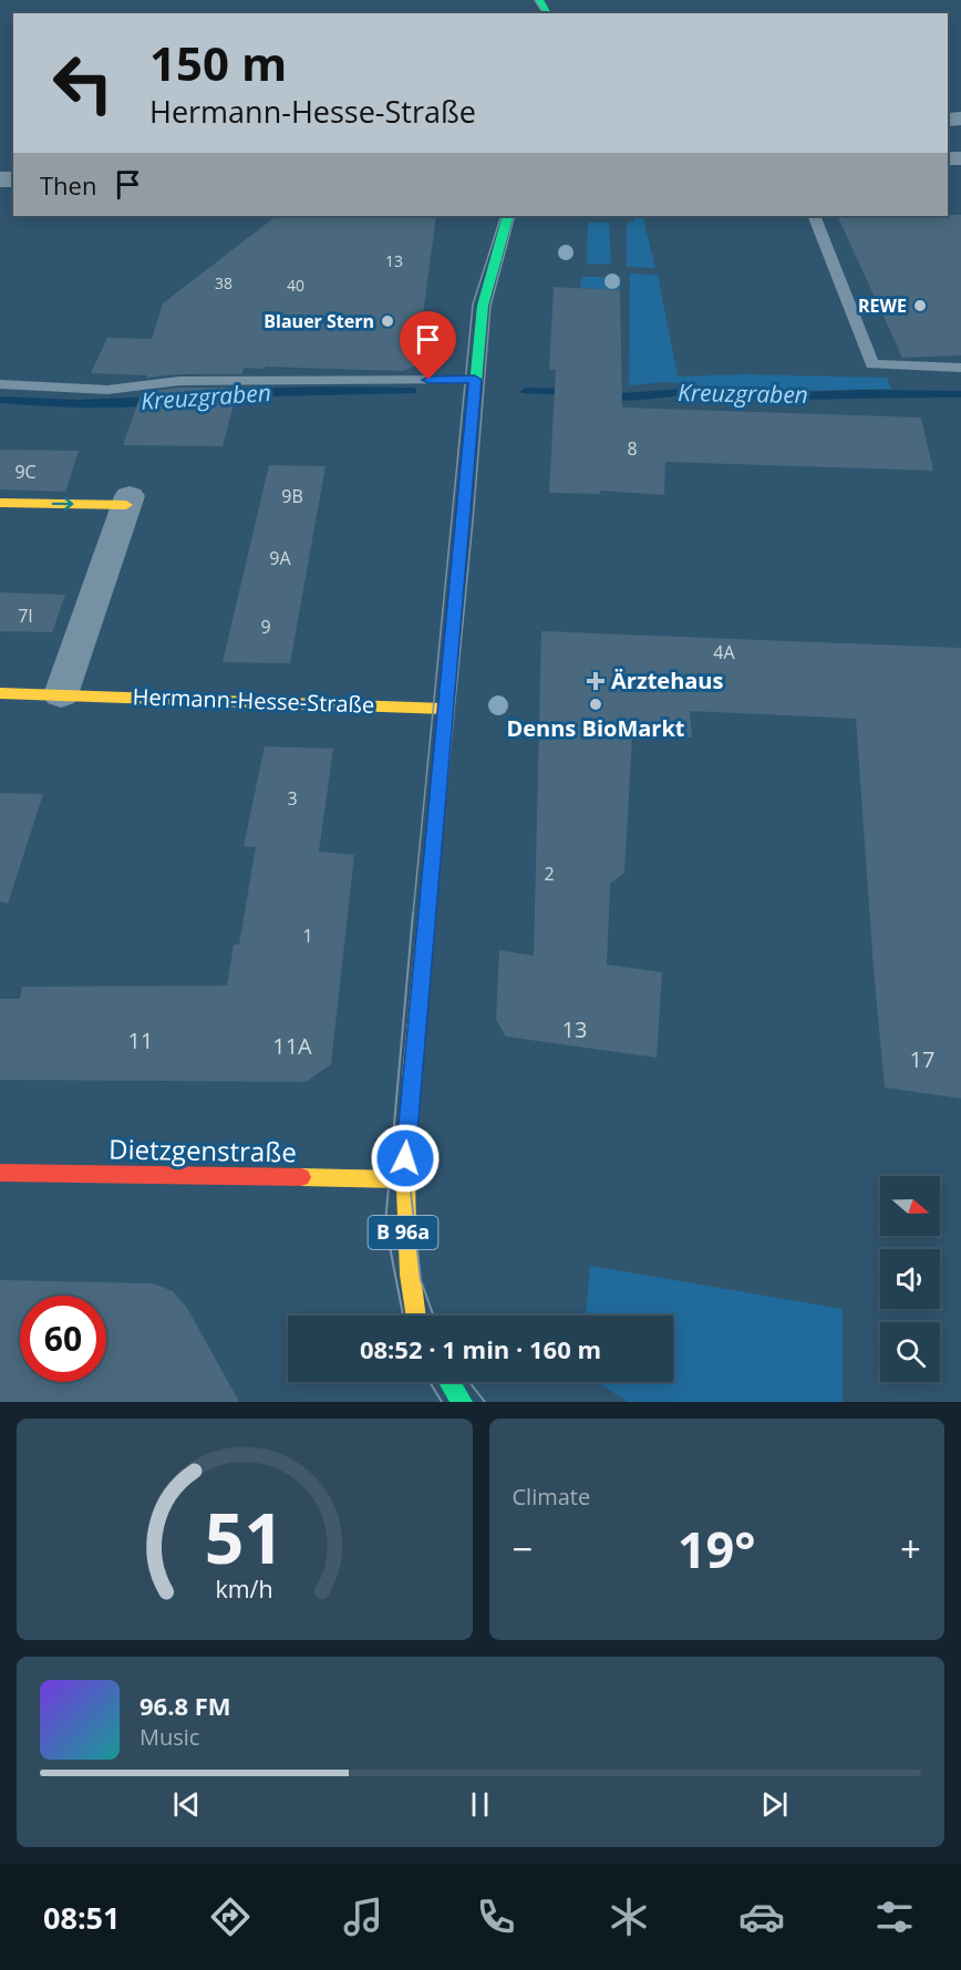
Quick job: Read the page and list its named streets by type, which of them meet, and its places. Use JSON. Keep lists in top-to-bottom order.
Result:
{
  "streets": {
    "main road": ["Hermann-Hesse-Straße", "Dietzgenstraße", "B 96a"]
  },
  "crossings": [
    ["Hermann-Hesse-Straße", "B 96a"],
    ["Dietzgenstraße", "B 96a"]
  ],
  "water": ["Kreuzgraben"],
  "places": {
    "other": ["REWE", "Blauer Stern", "Denns BioMarkt"],
    "health": ["Ärztehaus"]
  },
  "house_numbers": [
    "13",
    "38",
    "40",
    "8",
    "9C",
    "9B",
    "9A",
    "7I",
    "9",
    "4A",
    "3",
    "2",
    "1",
    "13",
    "11",
    "11A",
    "17"
  ],
  "north": "right",
  "page": {
    "turn": ["150 m", "Hermann-Hesse-Straße"],
    "then": "Then",
    "limit": "60",
    "trip": "08:52 · 1 min · 160 m",
    "tile": "Climate",
    "heat": ["−", "19°", "+"],
    "song": ["96.8 FM", "Music"],
    "tabs": "08:51",
    "gauge": ["51", "km/h"]
  }
}
